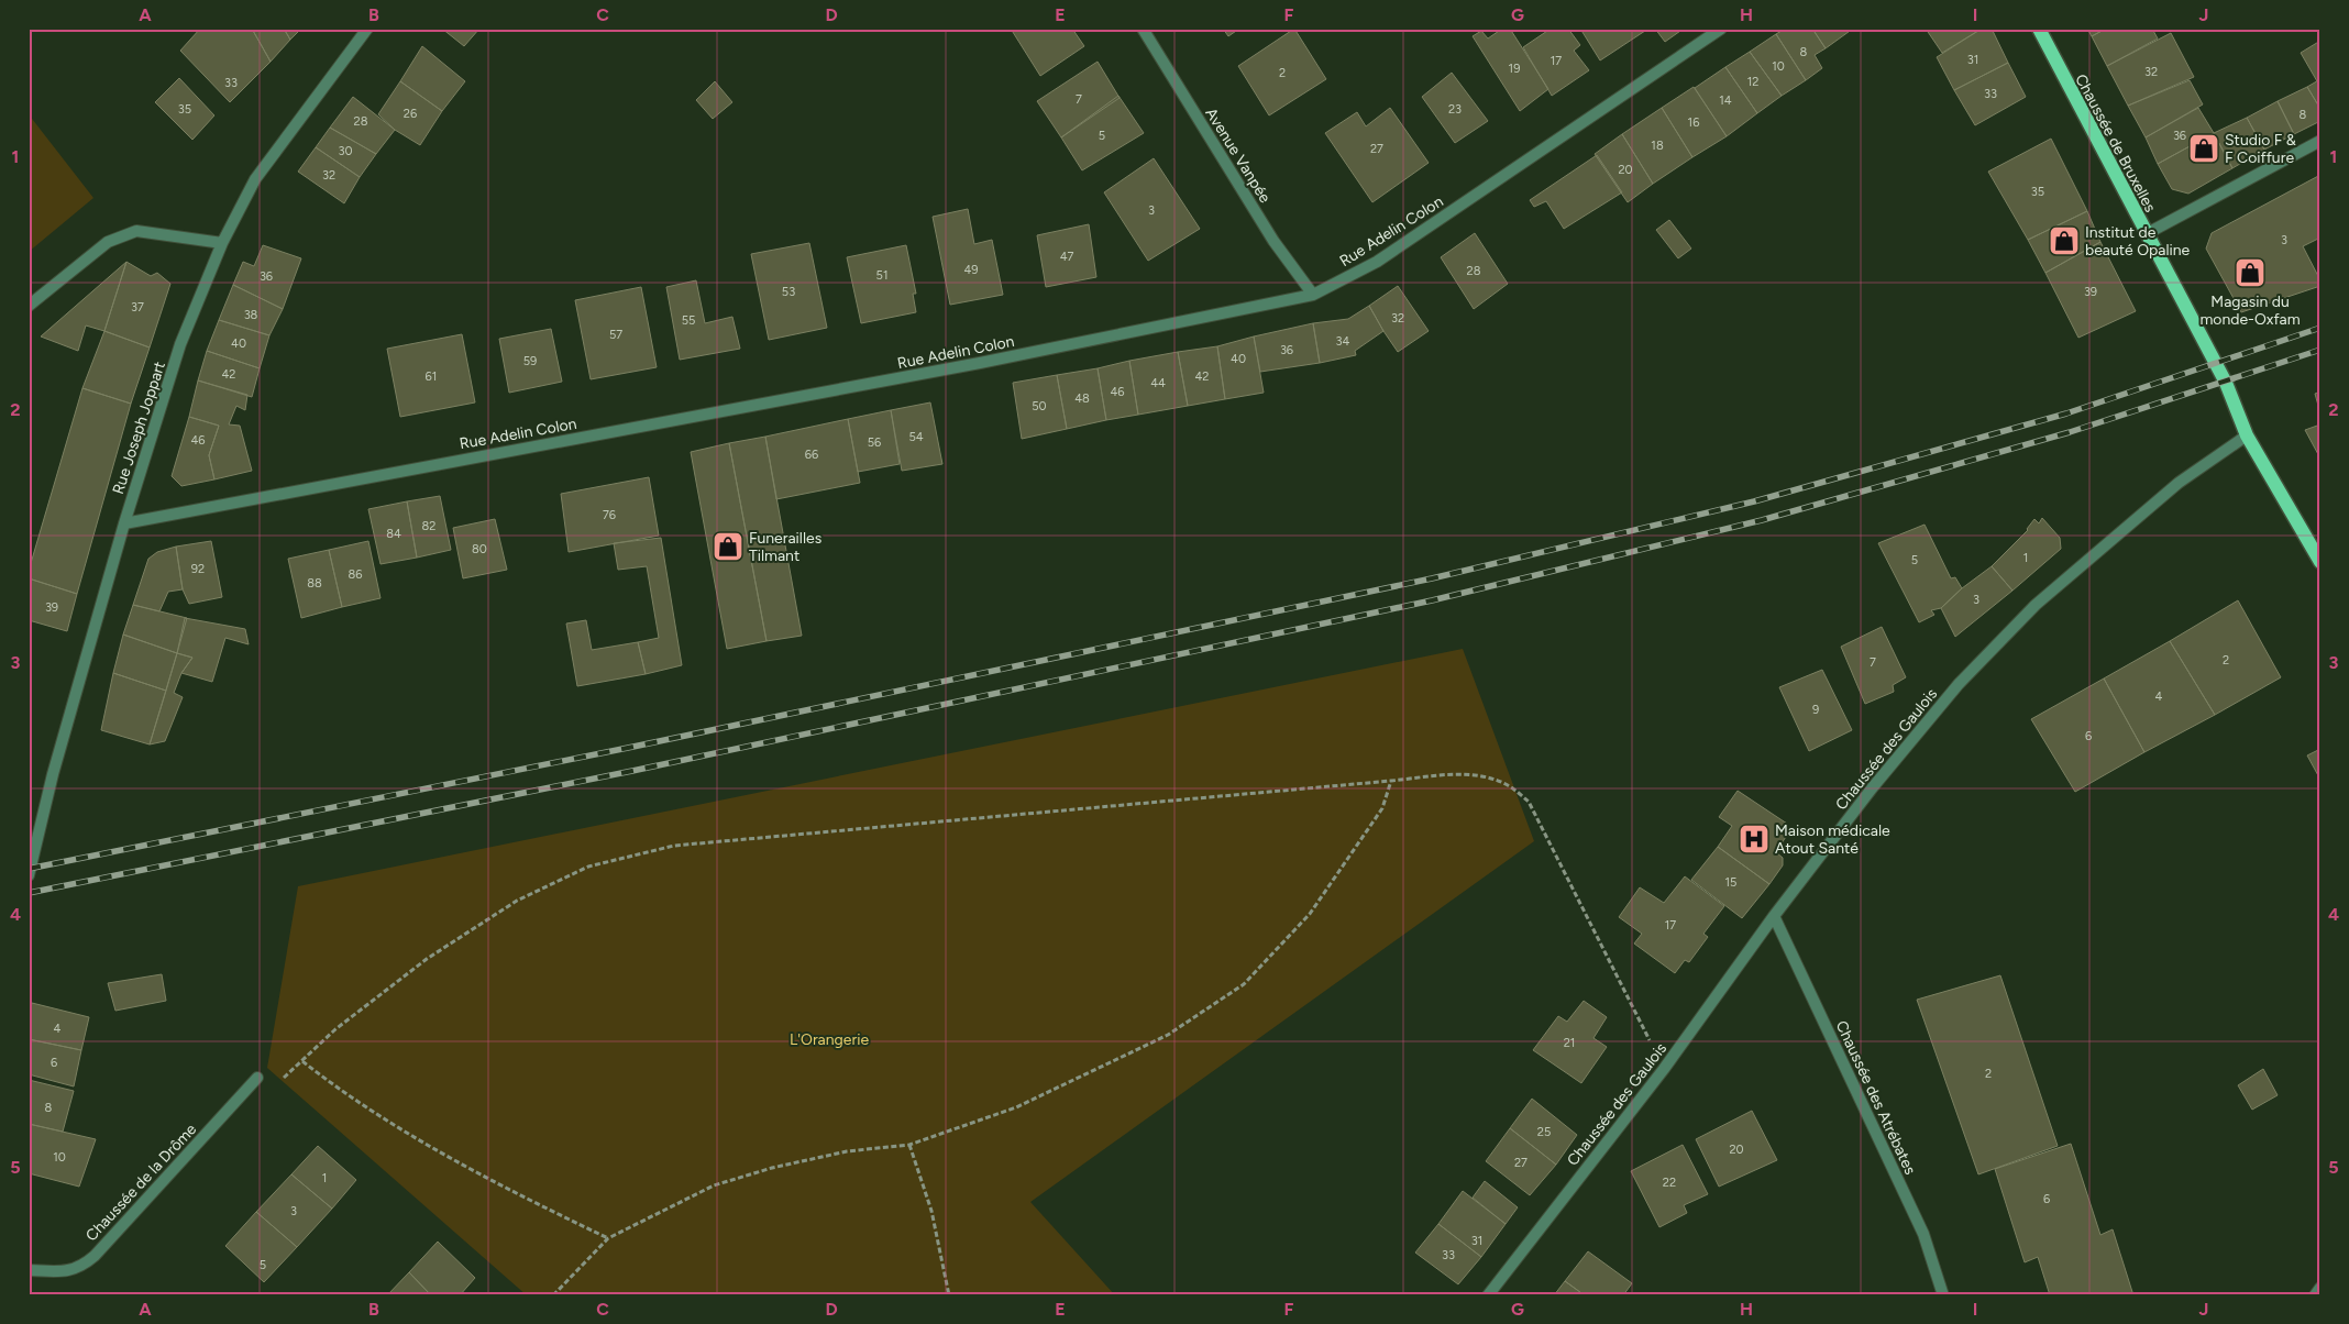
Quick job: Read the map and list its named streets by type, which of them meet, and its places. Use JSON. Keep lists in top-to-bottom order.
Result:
{
  "streets": {
    "main road": ["Chaussée de Bruxelles"],
    "street": [
      "Avenue Vanpée",
      "Rue Adelin Colon",
      "Rue Joseph Joppart",
      "Chaussée des Gaulois",
      "Chaussée des Atrébates",
      "Chaussée de la Drôme"
    ]
  },
  "crossings": [
    ["Chaussée de Bruxelles", "Chaussée des Gaulois"],
    ["Avenue Vanpée", "Rue Adelin Colon"],
    ["Rue Adelin Colon", "Rue Joseph Joppart"],
    ["Chaussée des Gaulois", "Chaussée des Atrébates"]
  ],
  "parks": ["L'Orangerie"],
  "places": {
    "shop": [
      "Studio F & F Coiffure",
      "Institut de beauté Opaline",
      "Magasin du monde-Oxfam",
      "Funerailles Tilmant"
    ],
    "hospital": ["Maison médicale Atout Santé"]
  },
  "house_numbers": [
    "8",
    "31",
    "17",
    "10",
    "19",
    "32",
    "2",
    "12",
    "33",
    "33",
    "7",
    "14",
    "35",
    "23",
    "26",
    "8",
    "28",
    "16",
    "5",
    "36",
    "18",
    "27",
    "30",
    "20",
    "32",
    "35",
    "3",
    "3",
    "47",
    "49",
    "28",
    "51",
    "36",
    "53",
    "39",
    "37",
    "38",
    "32",
    "55",
    "57",
    "34",
    "40",
    "36",
    "40",
    "59",
    "42",
    "61",
    "42",
    "44",
    "46",
    "48",
    "50",
    "54",
    "46",
    "56",
    "66",
    "76",
    "82",
    "84",
    "80",
    "1",
    "5",
    "92",
    "86",
    "88",
    "3",
    "39",
    "2",
    "7",
    "4",
    "9",
    "6",
    "15",
    "17",
    "4",
    "21",
    "6",
    "2",
    "8",
    "25",
    "20",
    "10",
    "27",
    "1",
    "22",
    "6",
    "3",
    "31",
    "33",
    "5"
  ],
  "grid": {
    "columns": [
      "A",
      "B",
      "C",
      "D",
      "E",
      "F",
      "G",
      "H",
      "I",
      "J"
    ],
    "rows": [
      "1",
      "2",
      "3",
      "4",
      "5"
    ]
  }
}
